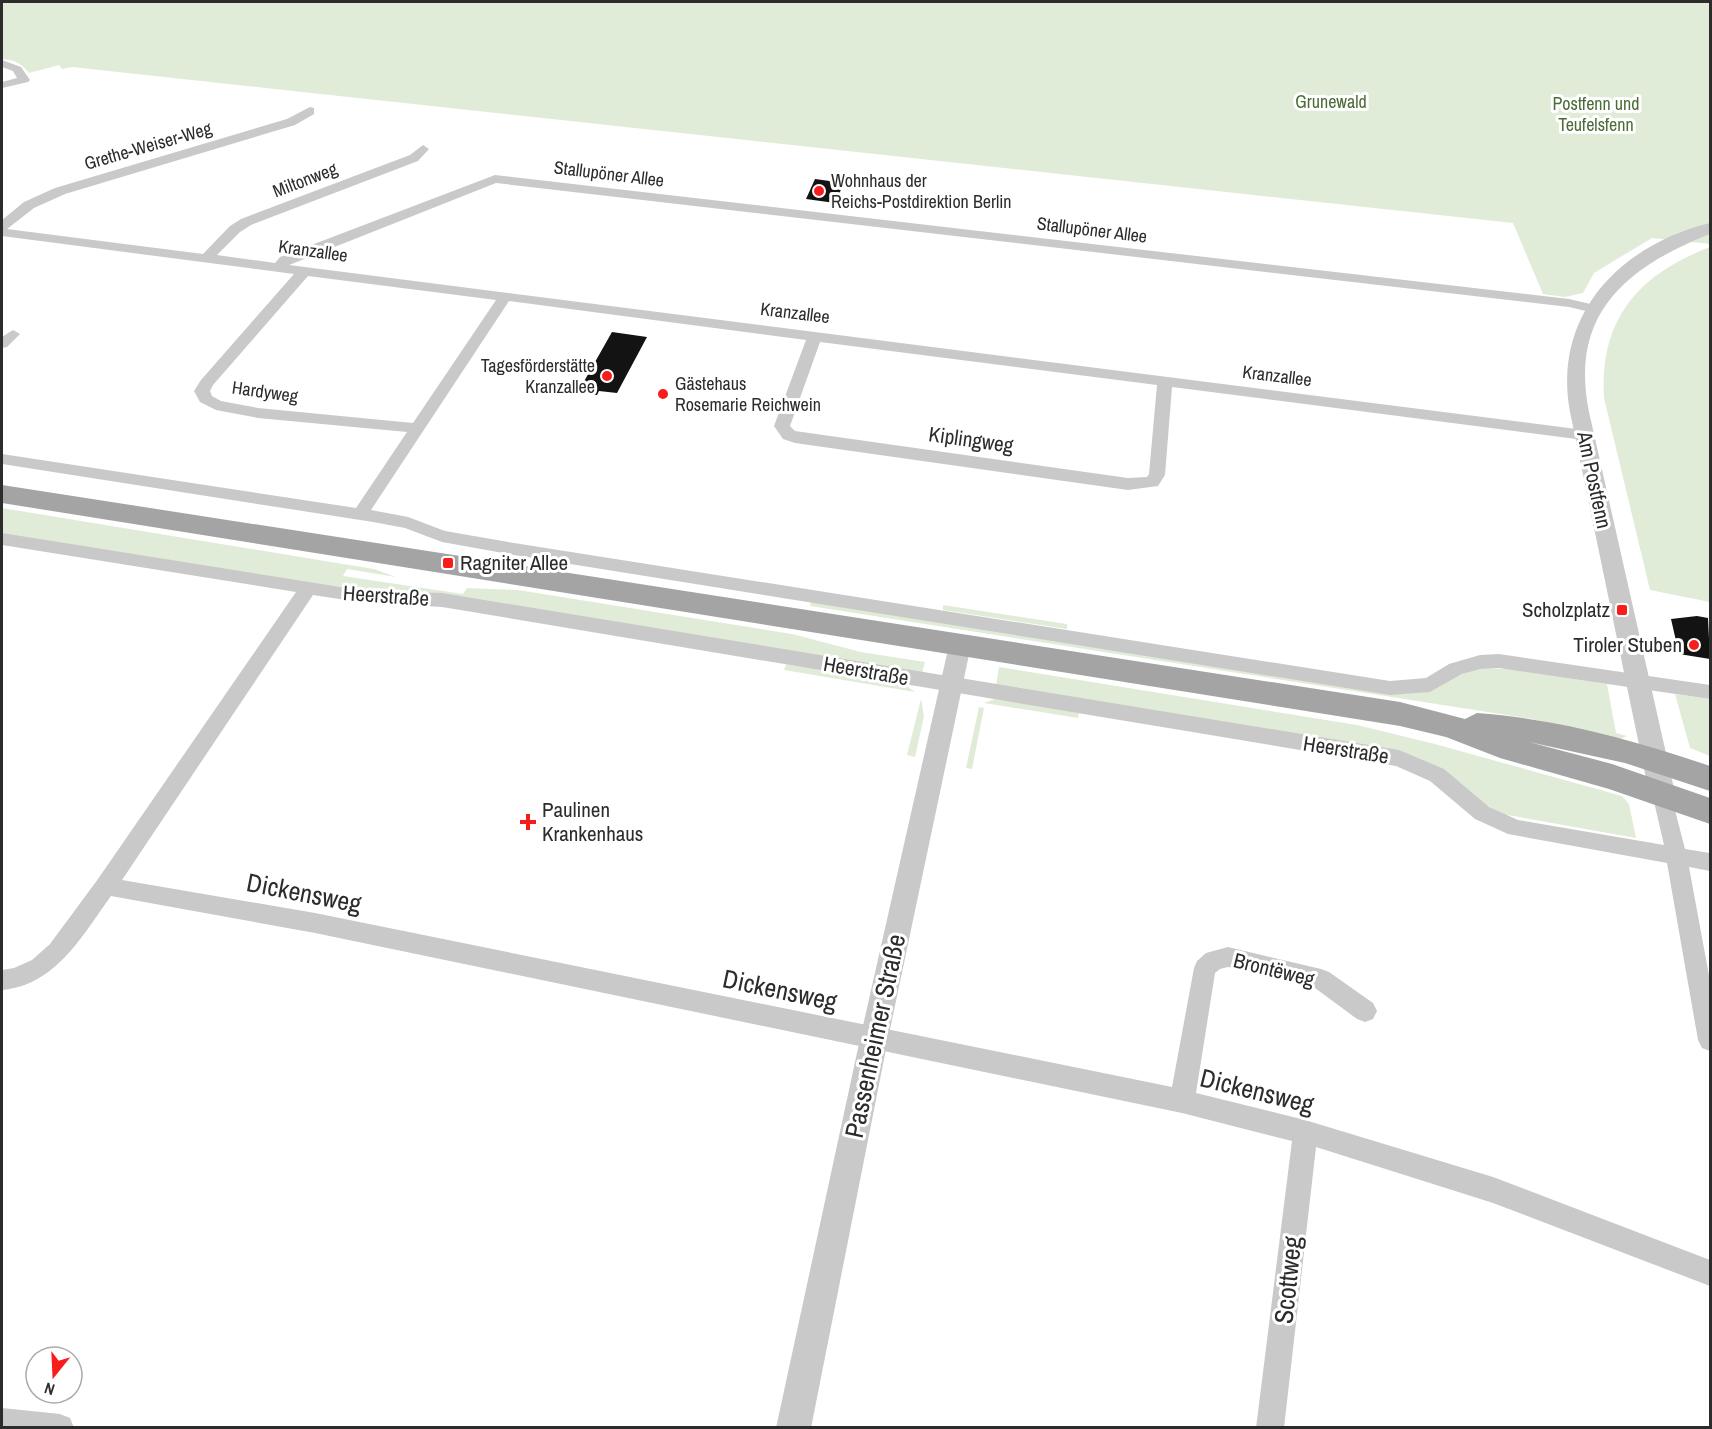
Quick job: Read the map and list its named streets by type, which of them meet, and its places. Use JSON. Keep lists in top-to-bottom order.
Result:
{
  "streets": {
    "main road": ["Heerstraße"],
    "street": [
      "Grethe-Weiser-Weg",
      "Stallupöner Allee",
      "Miltonweg",
      "Kranzallee",
      "Hardyweg",
      "Kiplingweg",
      "Am Postfenn",
      "Dickensweg",
      "Brontëweg",
      "Passenheimer Straße",
      "Scottweg"
    ]
  },
  "crossings": [
    ["Stallupöner Allee", "Kranzallee"],
    ["Stallupöner Allee", "Am Postfenn"],
    ["Miltonweg", "Kranzallee"],
    ["Kranzallee", "Hardyweg"],
    ["Kranzallee", "Kiplingweg"],
    ["Kranzallee", "Am Postfenn"],
    ["Am Postfenn", "Heerstraße"],
    ["Heerstraße", "Passenheimer Straße"],
    ["Dickensweg", "Brontëweg"],
    ["Dickensweg", "Passenheimer Straße"],
    ["Dickensweg", "Scottweg"]
  ],
  "parks": ["Grunewald", "Postfenn und Teufelsfenn"],
  "places": {
    "other": [
      "Wohnhaus der Reichs-Postdirektion Berlin",
      "Tagesförderstätte Kranzallee",
      "Gästehaus Rosemarie Reichwein",
      "Tiroler Stuben"
    ],
    "transit": ["Ragniter Allee", "Scholzplatz"],
    "health": ["Paulinen Krankenhaus"]
  },
  "north": "bottom"
}
